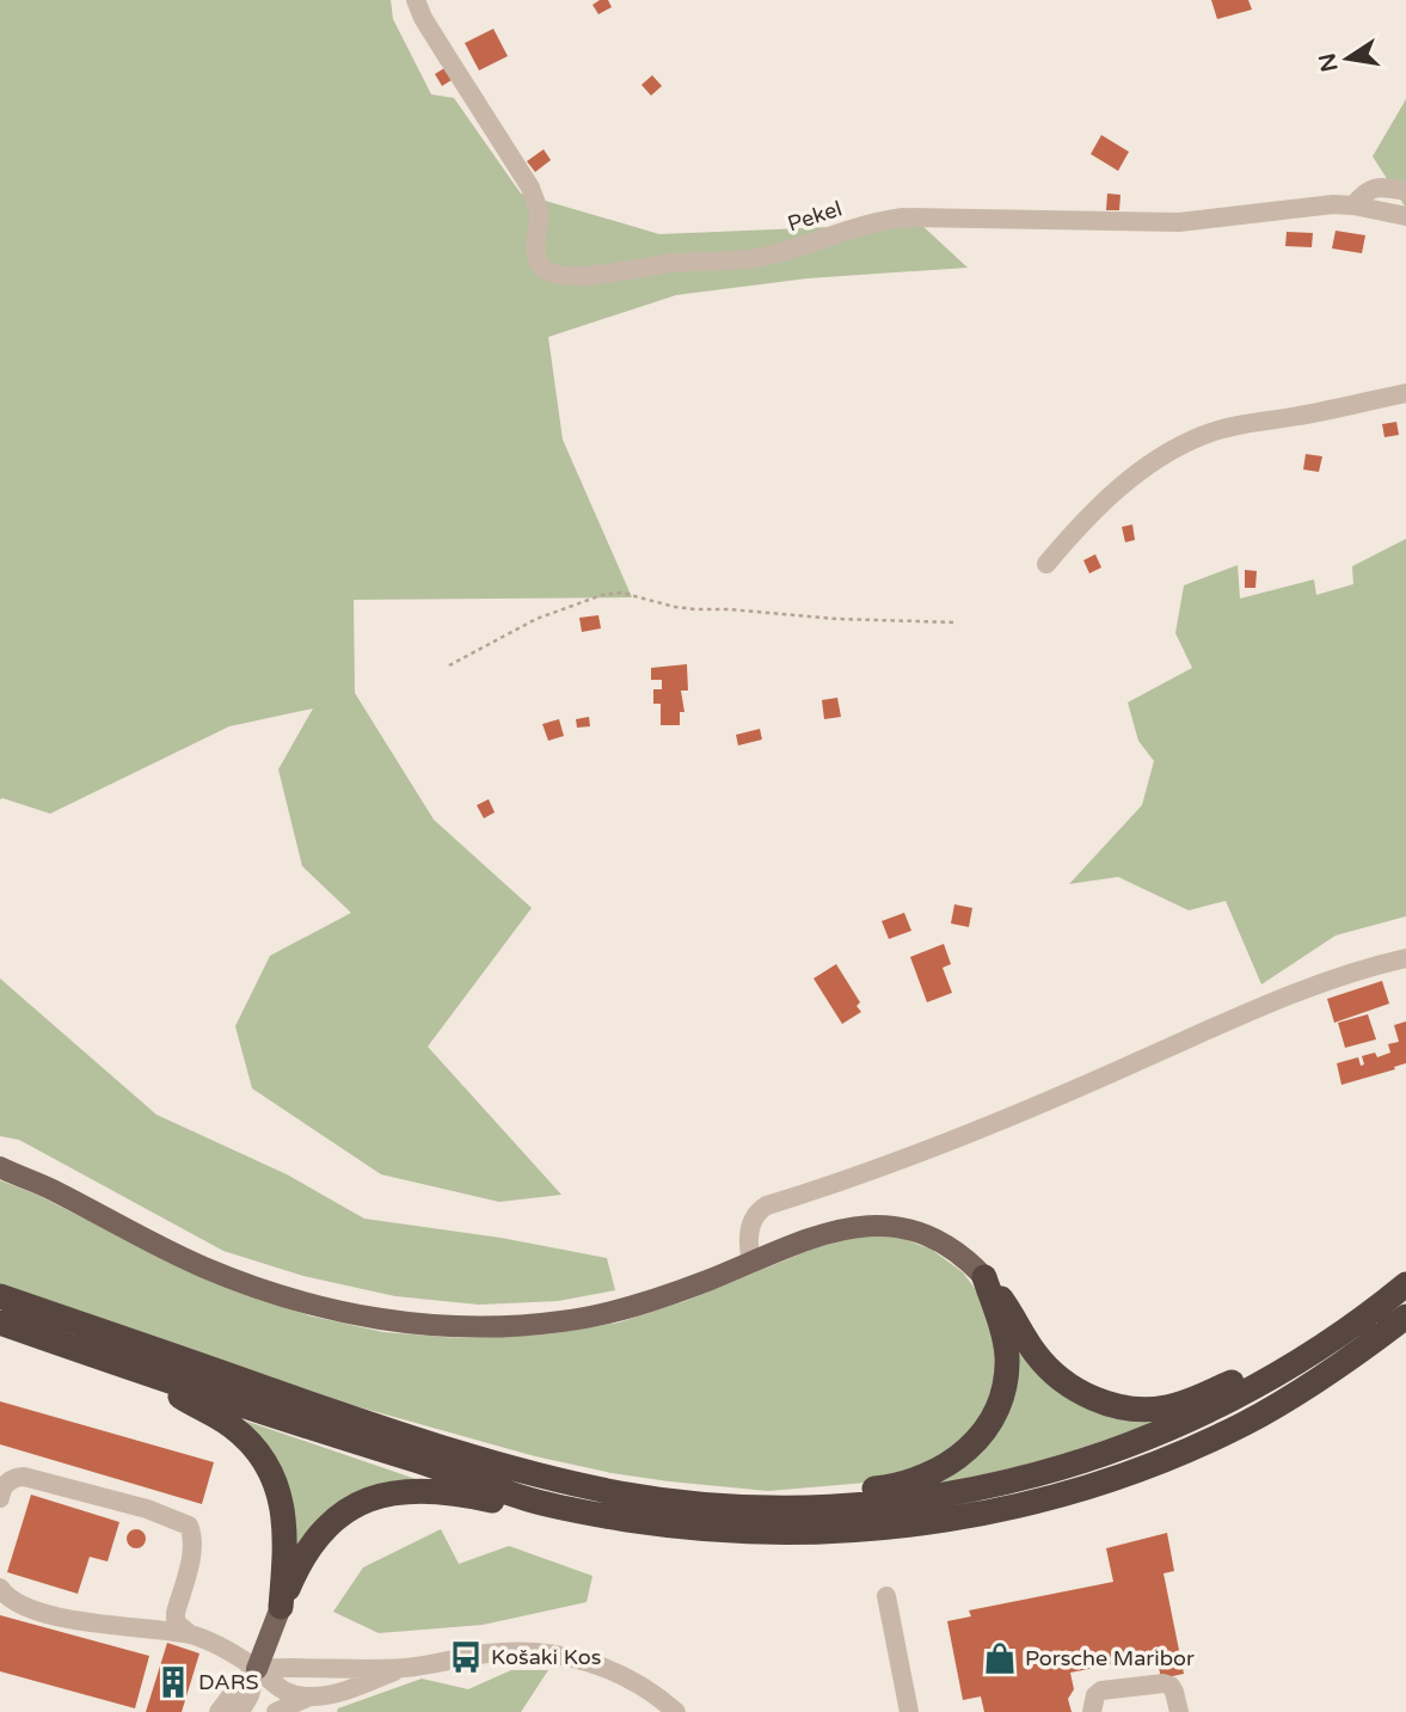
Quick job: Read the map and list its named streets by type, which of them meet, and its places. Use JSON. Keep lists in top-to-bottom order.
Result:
{
  "streets": {
    "street": ["Pekel"]
  },
  "places": {
    "bus stop": ["Košaki Kos"],
    "shop": ["Porsche Maribor"],
    "building": ["DARS"]
  },
  "north": "left"
}
